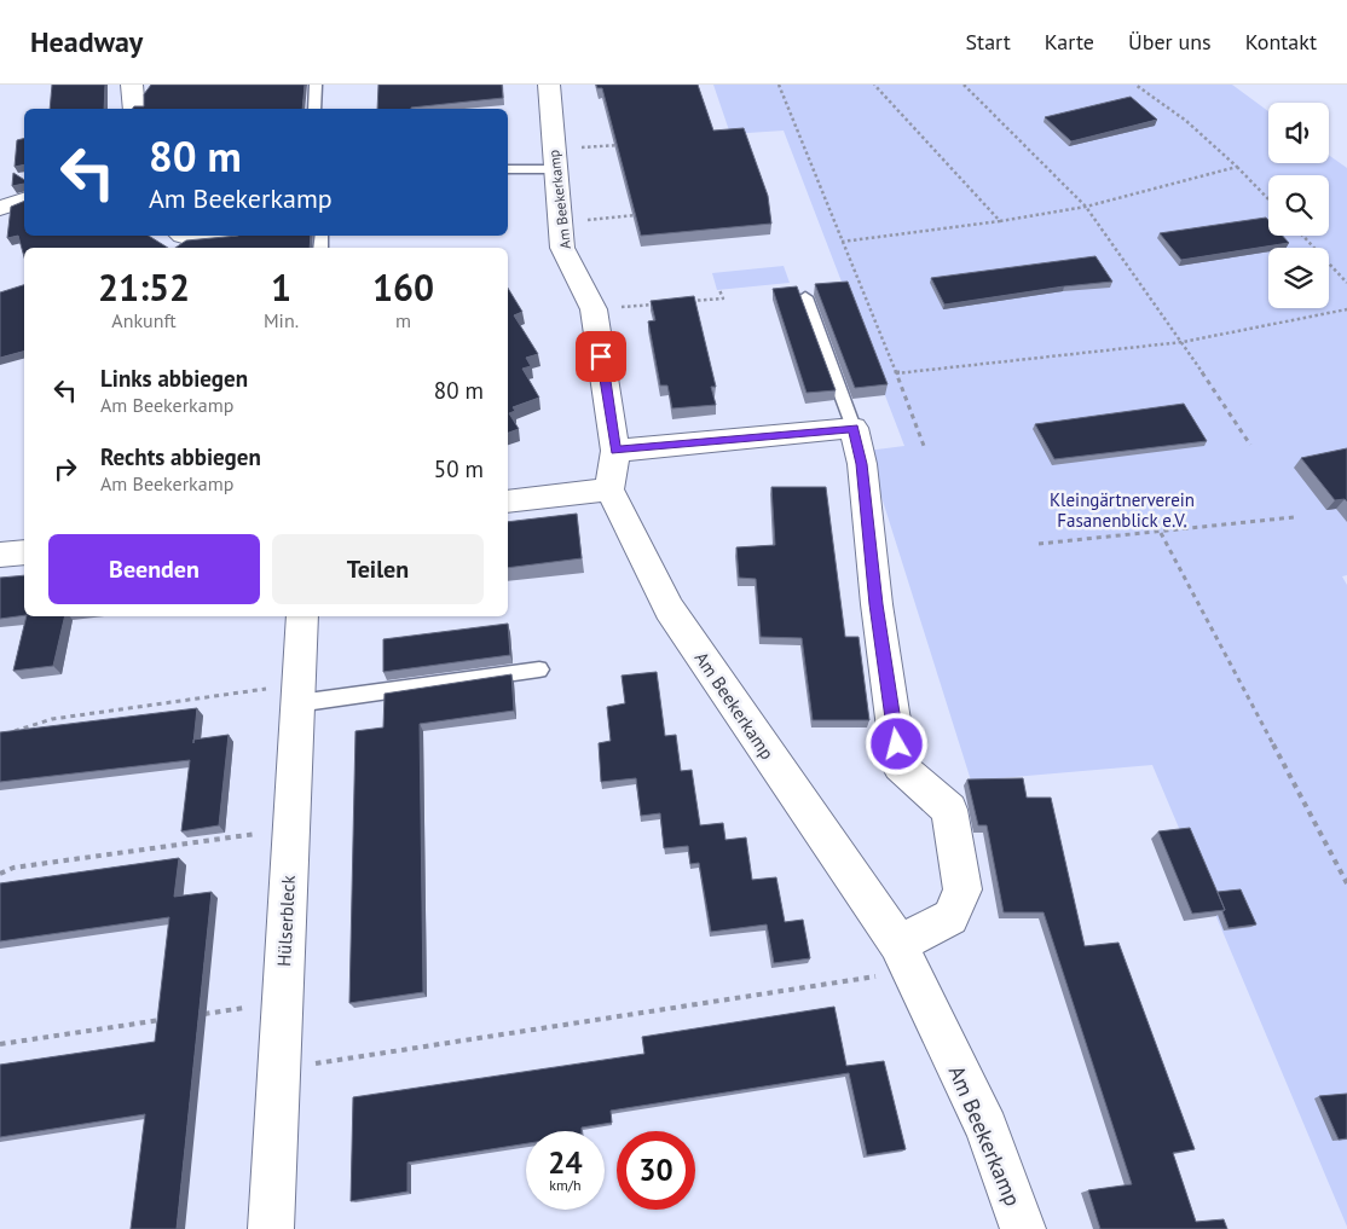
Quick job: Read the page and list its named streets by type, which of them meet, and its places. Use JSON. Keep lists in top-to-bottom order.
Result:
{
  "streets": {
    "street": ["Am Beekerkamp", "Hülserbleck"]
  },
  "parks": ["Kleingärtnerverein Fasanenblick e.V."],
  "page": {
    "header": "Headway",
    "nav": [
      "Start",
      "Karte",
      "Über uns",
      "Kontakt"
    ],
    "turn": ["80 m", "Am Beekerkamp"],
    "eta": [
      "21:52",
      "Ankunft",
      "1",
      "Min.",
      "160",
      "m"
    ],
    "list": [
      {
        "name": "Links abbiegen",
        "note": "Am Beekerkamp",
        "value": "80 m"
      },
      {
        "name": "Rechts abbiegen",
        "note": "Am Beekerkamp",
        "value": "50 m"
      }
    ],
    "buttons": ["Beenden", "Teilen"],
    "speed": "24 km/h",
    "limit": "30"
  }
}
